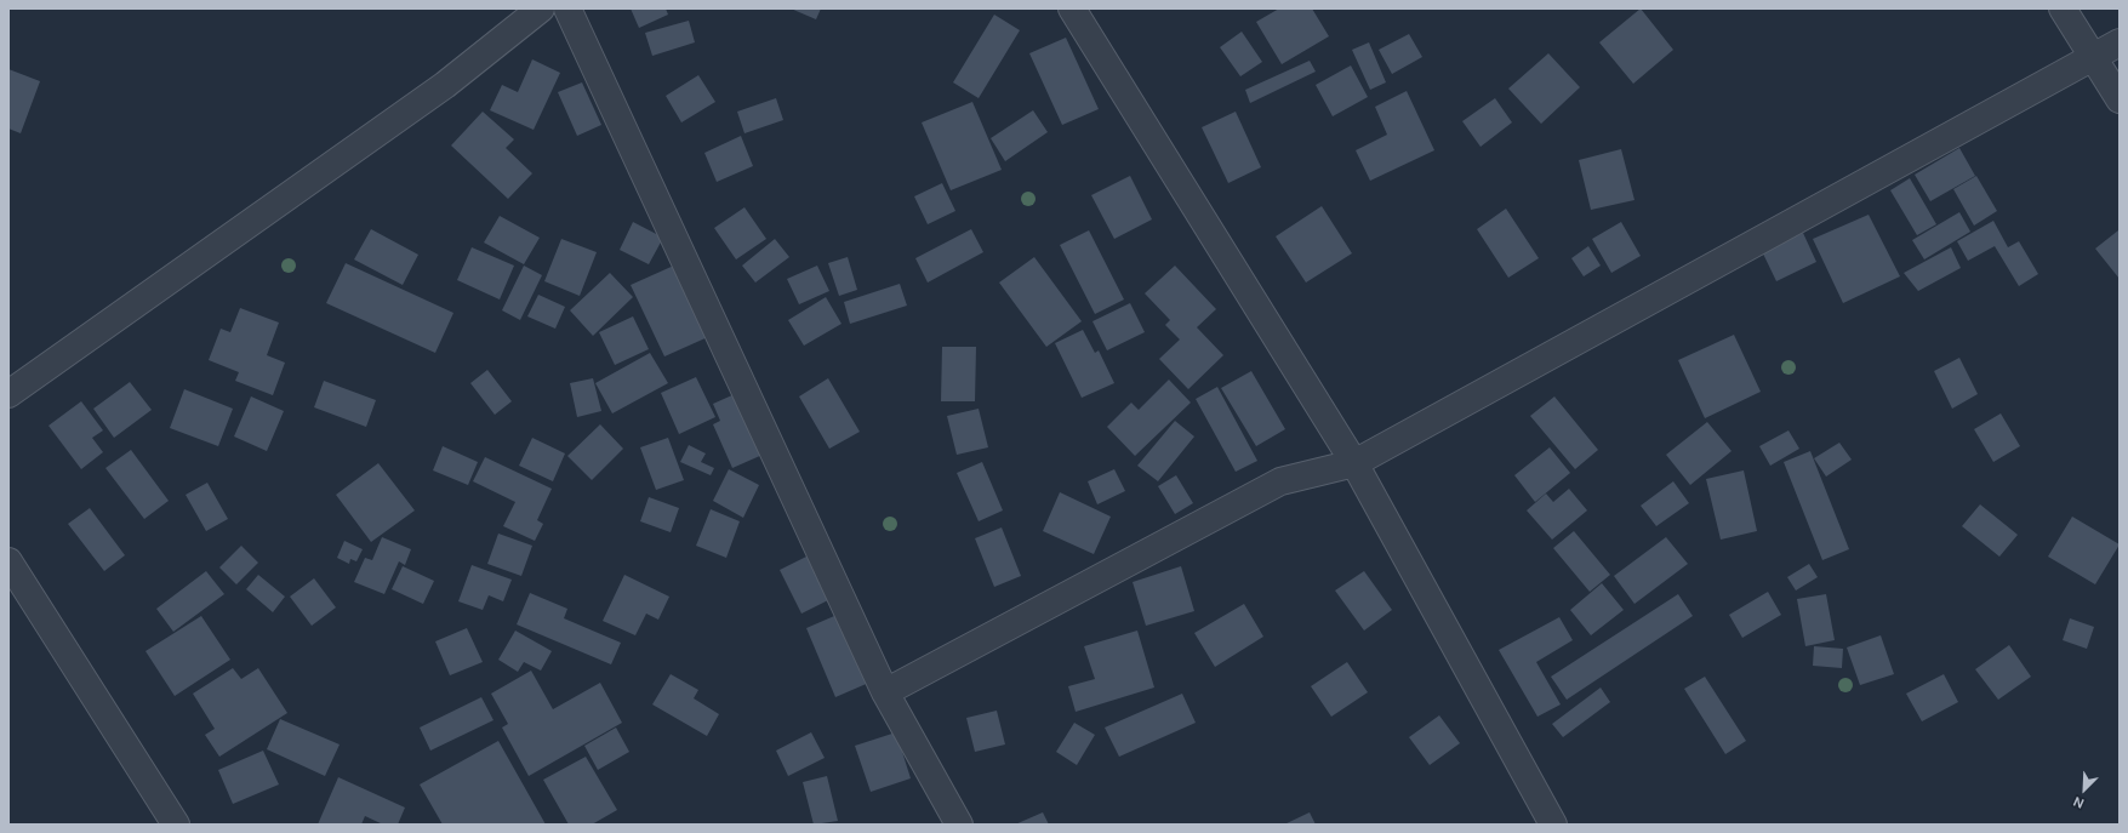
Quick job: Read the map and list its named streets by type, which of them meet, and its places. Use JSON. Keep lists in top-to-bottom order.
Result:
{
  "north": "bottom left"
}
